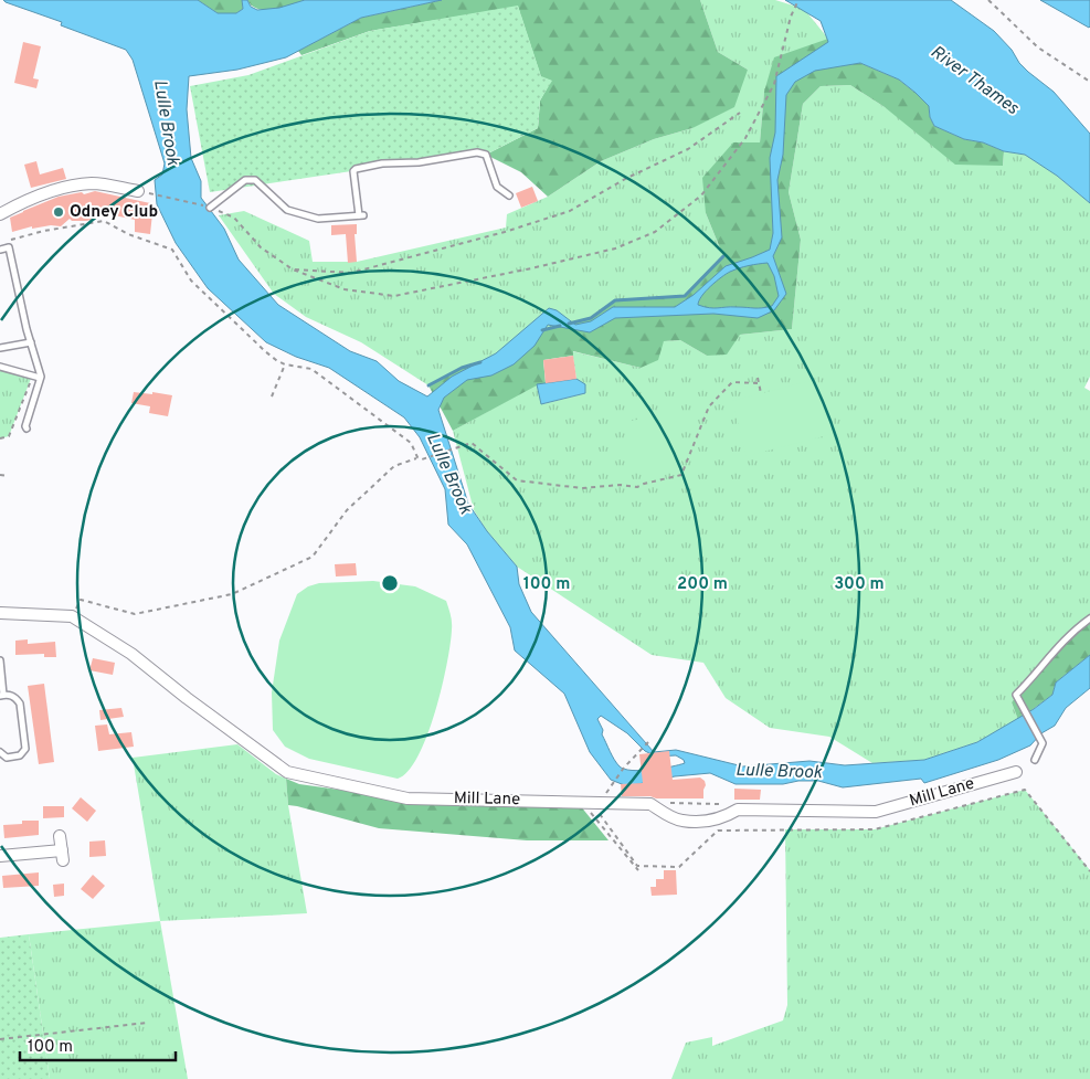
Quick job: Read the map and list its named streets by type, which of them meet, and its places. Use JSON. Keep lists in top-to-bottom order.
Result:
{
  "streets": {
    "street": ["Mill Lane"]
  },
  "water": ["River Thames", "Lulle Brook"],
  "places": ["Odney Club"],
  "scale_bar": "100 m",
  "rings": ["100 m", "200 m", "300 m"]
}
